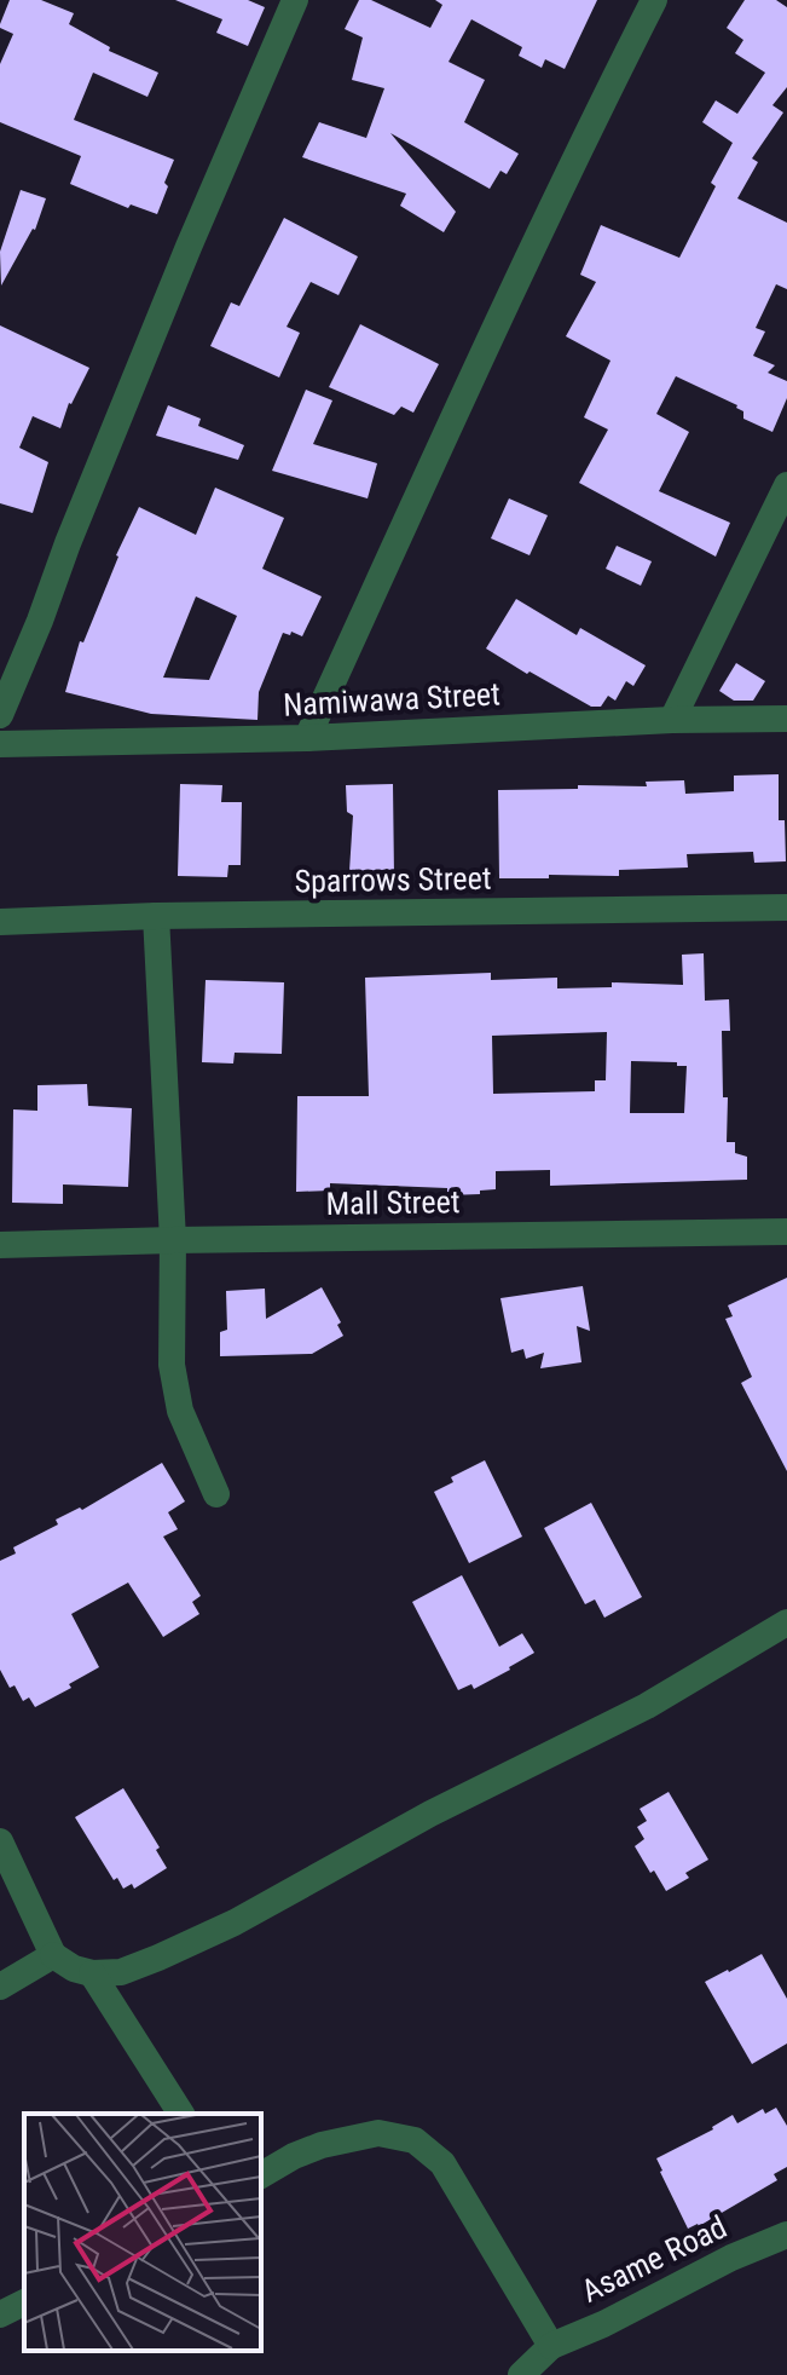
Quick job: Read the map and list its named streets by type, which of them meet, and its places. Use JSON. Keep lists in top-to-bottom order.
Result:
{
  "streets": {
    "street": [
      "Namiwawa Street",
      "Sparrows Street",
      "Mall Street",
      "Asame Road"
    ]
  }
}
